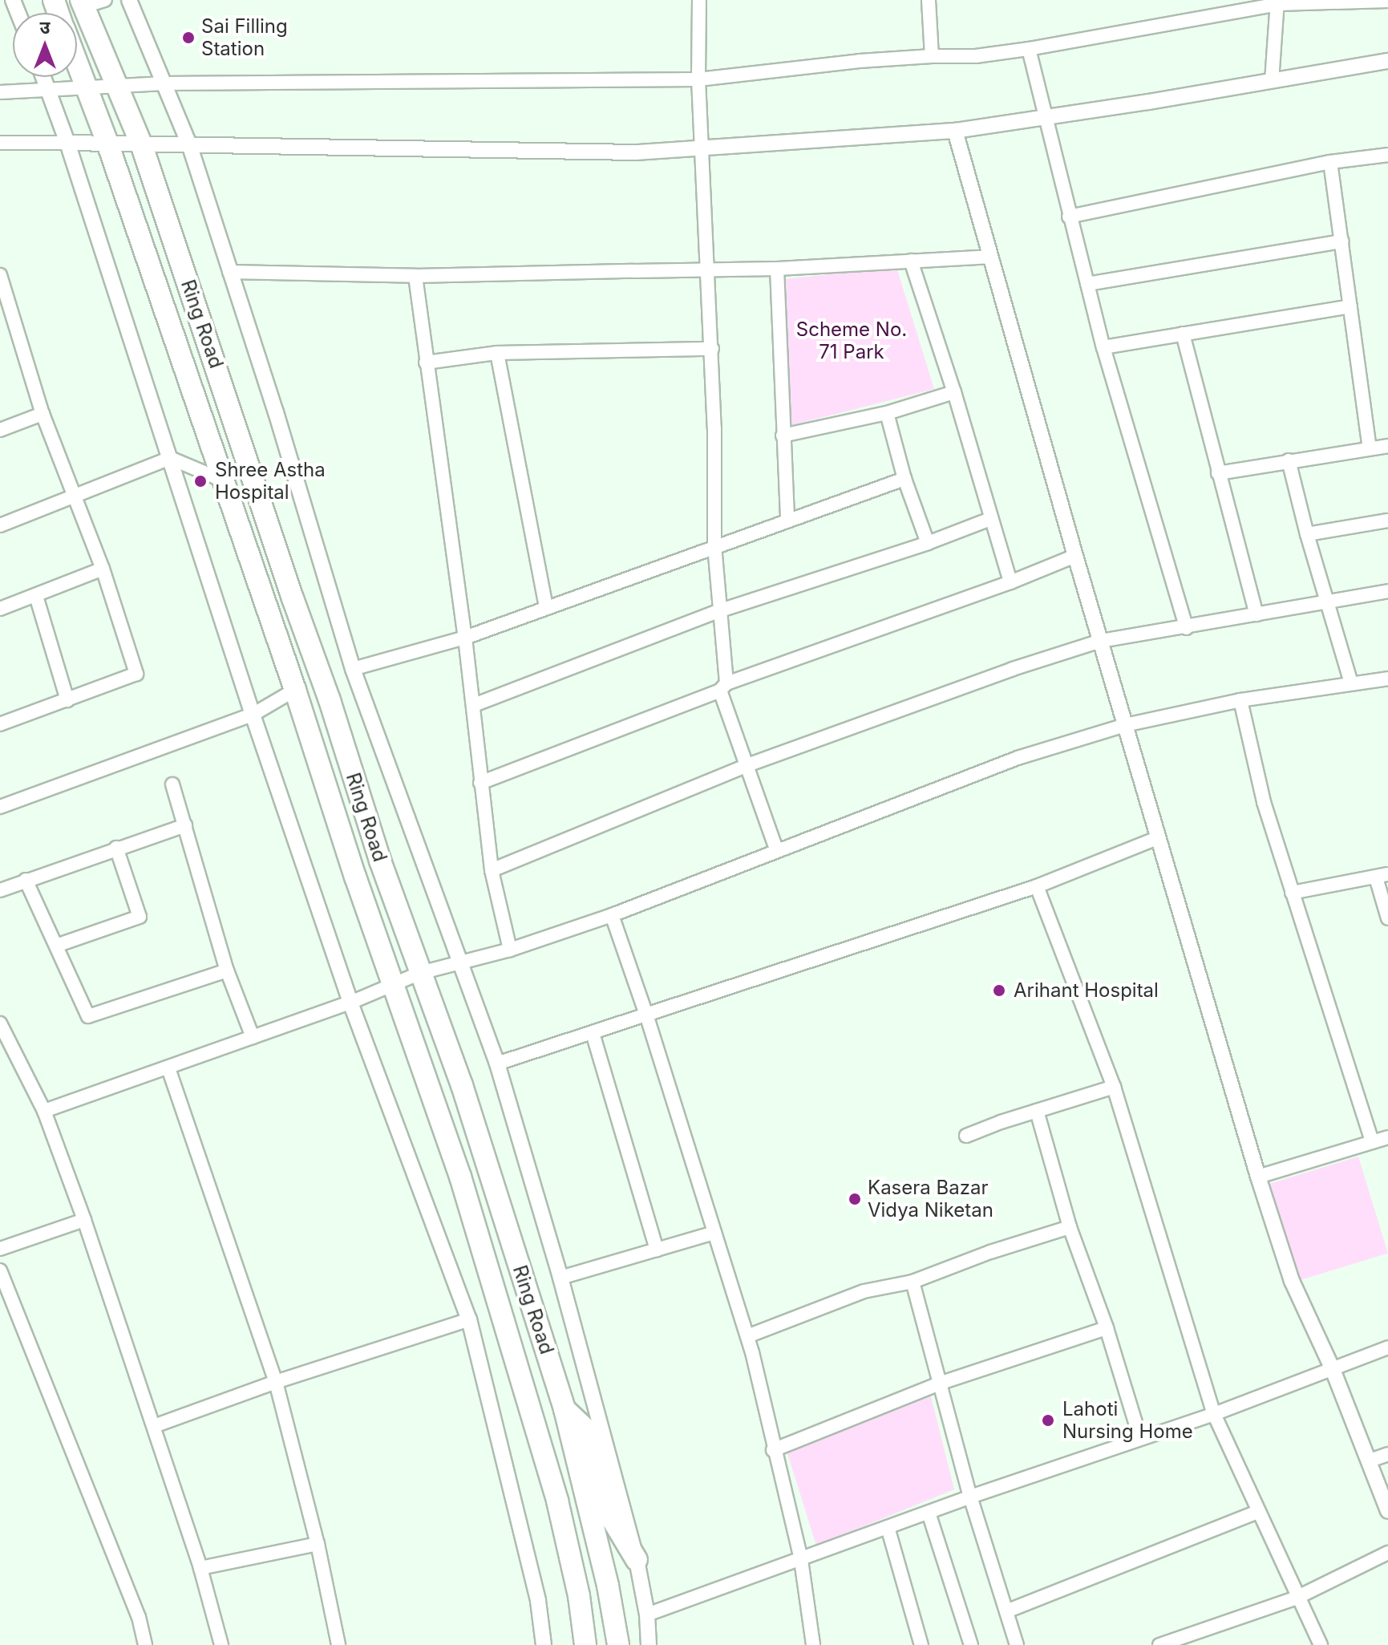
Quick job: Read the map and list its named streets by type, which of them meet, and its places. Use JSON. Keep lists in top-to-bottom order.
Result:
{
  "streets": {
    "highway": ["Ring Road"]
  },
  "parks": ["Scheme No. 71 Park"],
  "places": [
    "Sai Filling Station",
    "Shree Astha Hospital",
    "Arihant Hospital",
    "Kasera Bazar Vidya Niketan",
    "Lahoti Nursing Home"
  ],
  "north": "top"
}
